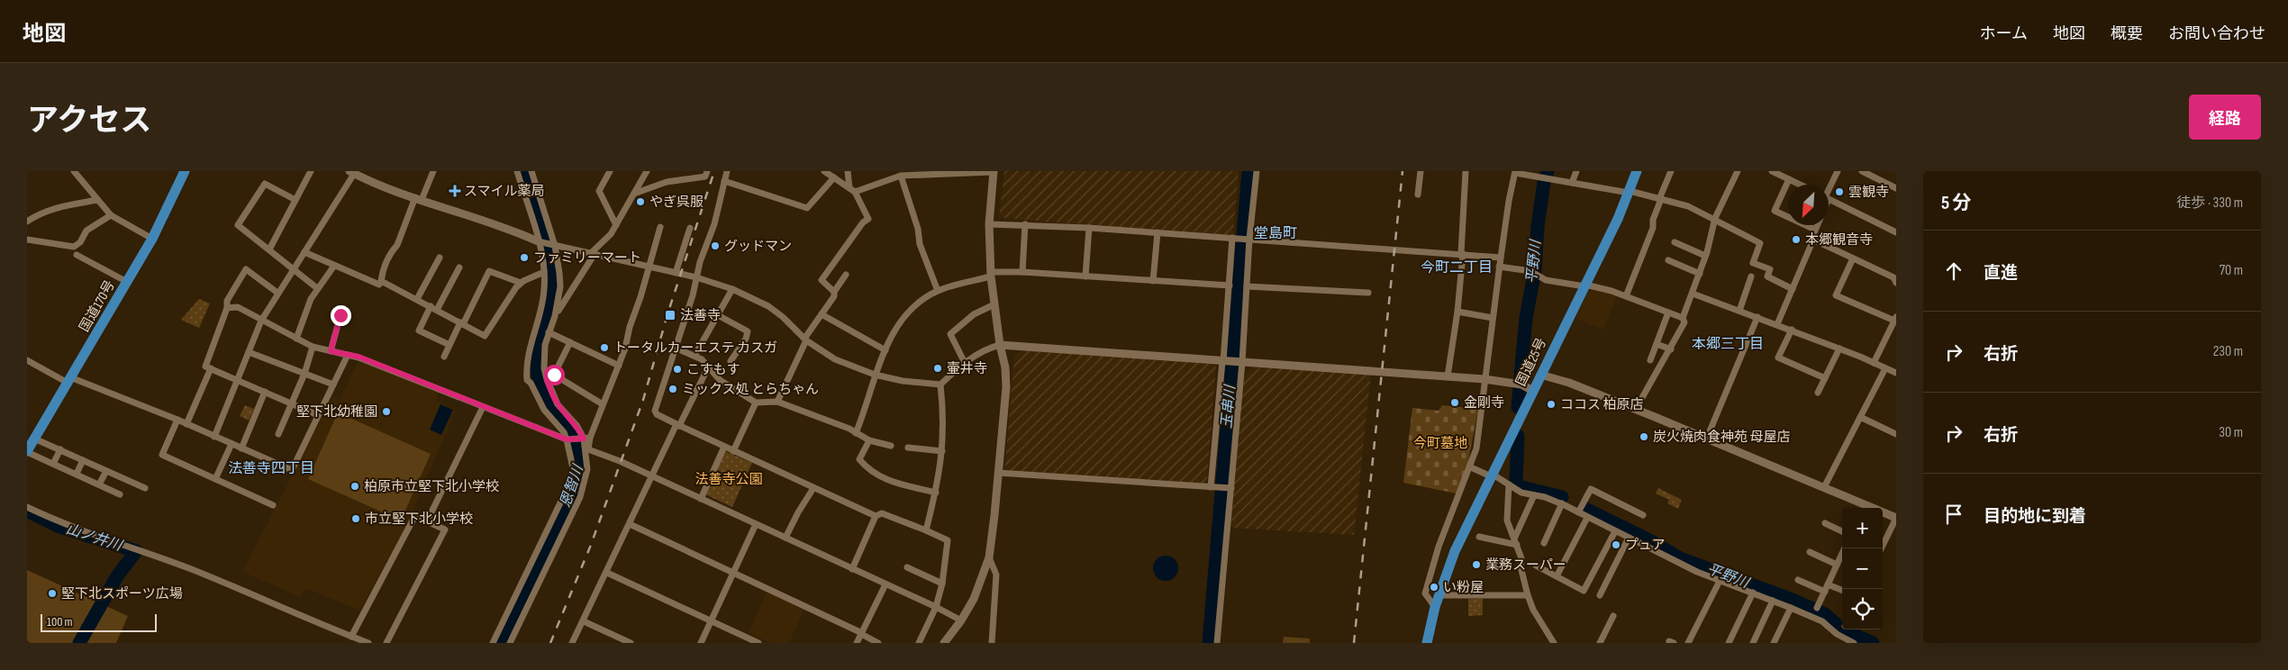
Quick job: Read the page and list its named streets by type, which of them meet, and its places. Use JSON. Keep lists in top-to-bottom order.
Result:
{
  "streets": {
    "highway": ["国道170号", "国道25号"]
  },
  "districts": [
    "堂島町",
    "今町二丁目",
    "本郷三丁目",
    "法善寺四丁目"
  ],
  "water": [
    "平野川",
    "玉串川",
    "恩智川",
    "山ノ井川"
  ],
  "parks": ["今町墓地", "法善寺公園"],
  "places": {
    "health": ["スマイル薬局"],
    "other": [
      "雲観寺",
      "やぎ呉服",
      "本郷観音寺",
      "グッドマン",
      "ファミリーマート",
      "トータルカーエステ カスガ",
      "壷井寺",
      "こすもす",
      "ミックス処 とらちゃん",
      "金剛寺",
      "ココス 柏原店",
      "堅下北幼稚園",
      "炭火焼肉食神苑 母屋店",
      "柏原市立堅下北小学校",
      "市立堅下北小学校",
      "プュア",
      "業務スーパー",
      "い粉屋",
      "堅下北スポーツ広場"
    ],
    "transit": ["法善寺"]
  },
  "scale_bar": "100 m",
  "north": "bottom left",
  "page": {
    "header": "地図",
    "nav": [
      "ホーム",
      "地図",
      "概要",
      "お問い合わせ"
    ],
    "title": "アクセス",
    "buttons": "経路",
    "heading": ["5 分", "徒歩 · 330 m"],
    "list": [
      ["直進", "70 m"],
      ["右折", "230 m"],
      ["右折", "30 m"],
      "目的地に到着"
    ],
    "map_buttons": ["+", "−"],
    "scale": "100 m"
  }
}
